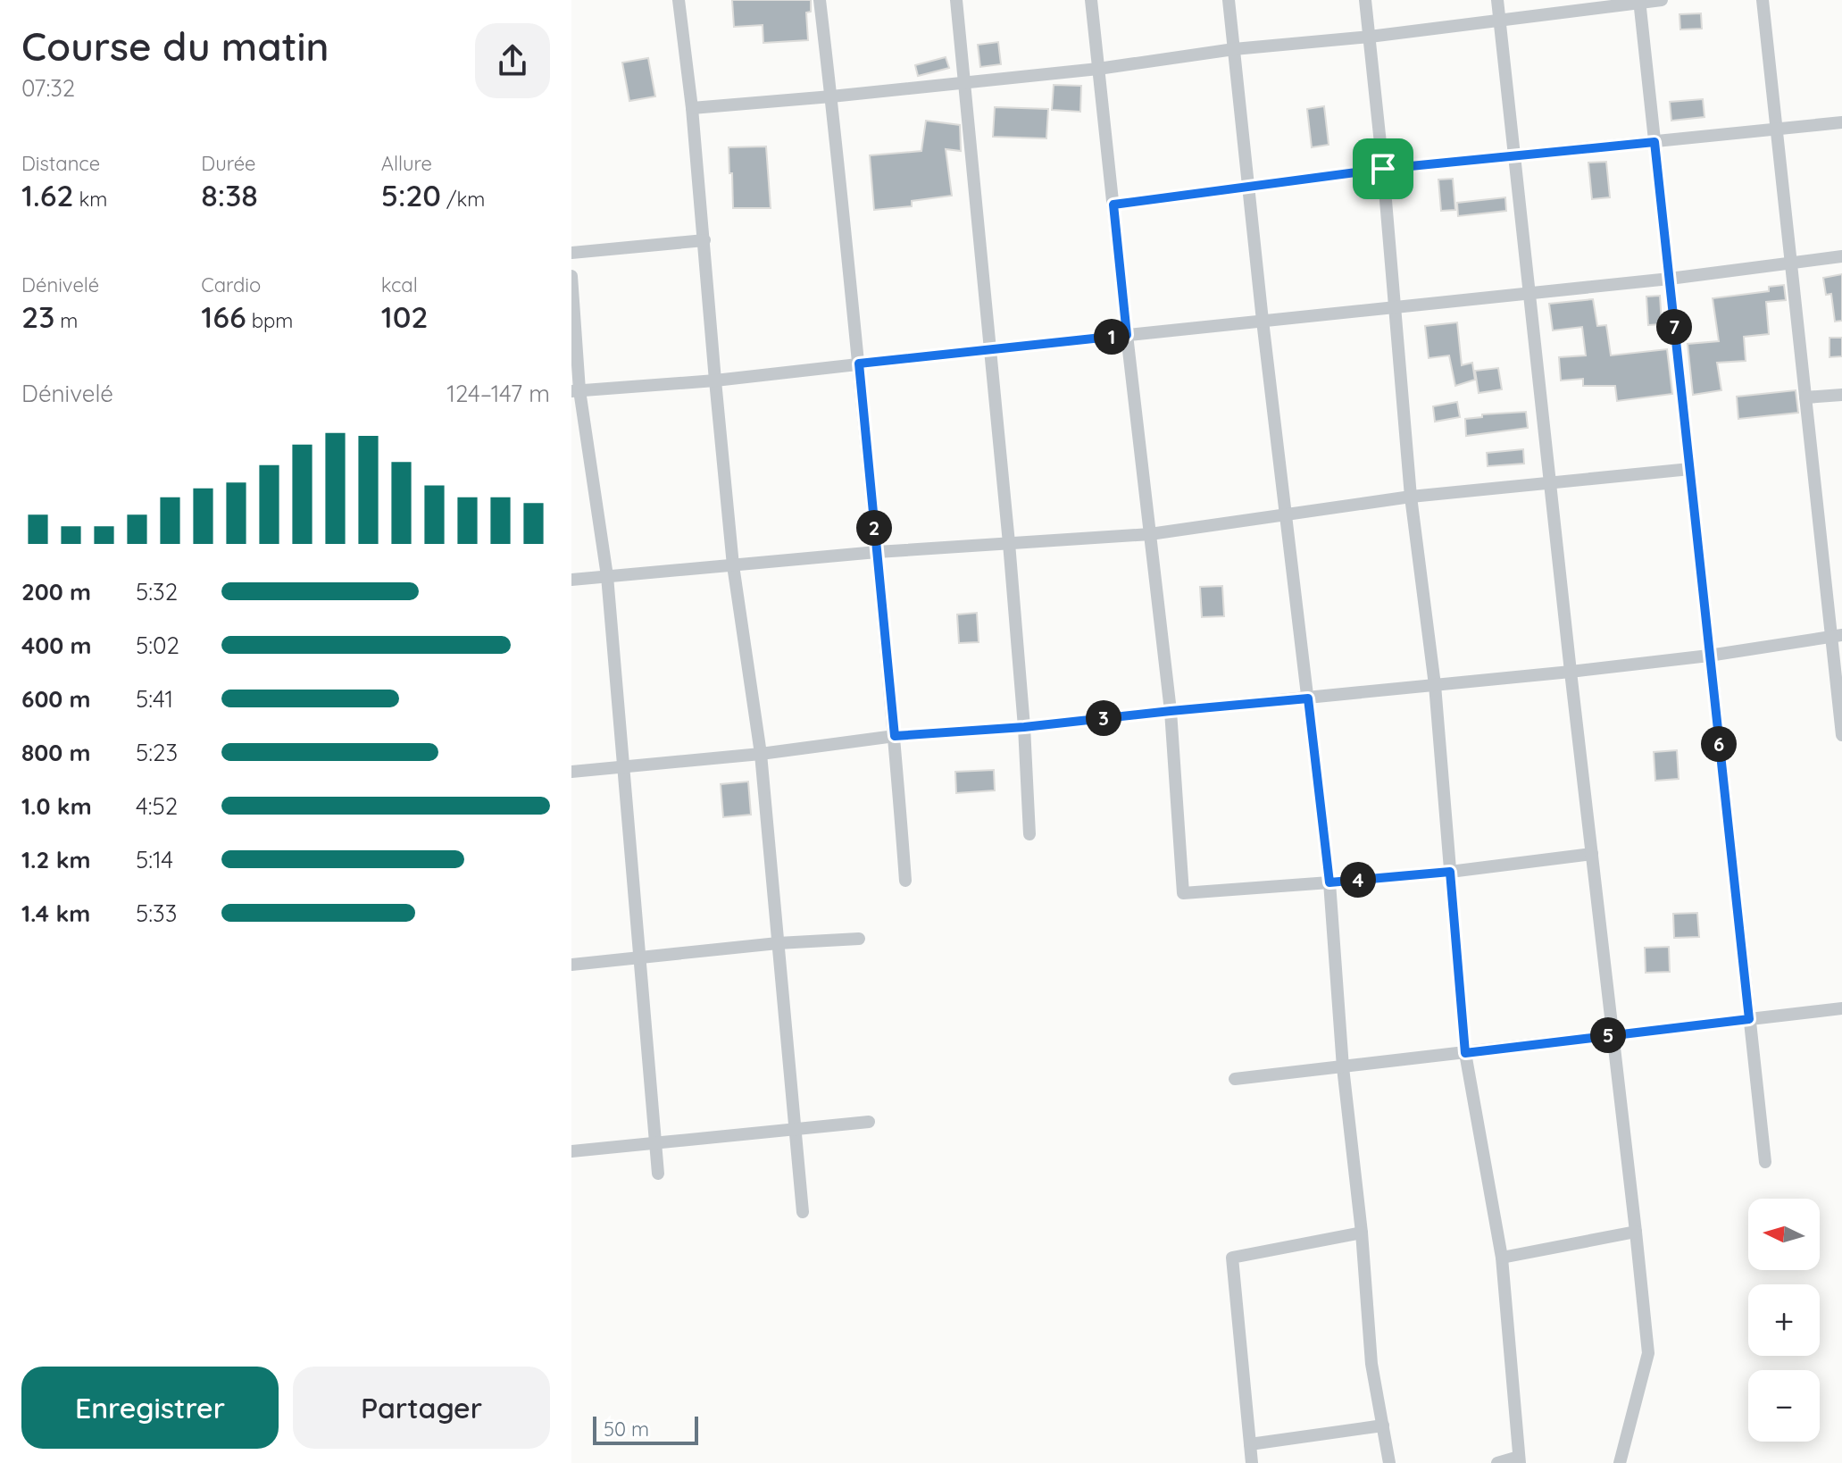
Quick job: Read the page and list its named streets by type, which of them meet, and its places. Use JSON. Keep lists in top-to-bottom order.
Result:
{
  "scale_bar": "50 m",
  "north": "left",
  "page": {
    "heading": ["Course du matin", "07:32"],
    "stats": [
      ["Distance", "1.62 km"],
      ["Durée", "8:38"],
      ["Allure", "5:20 /km"],
      ["Dénivelé", "23 m"],
      ["Cardio", "166 bpm"],
      ["kcal", "102"]
    ],
    "pins": [
      "7",
      "1",
      "2",
      "3",
      "6",
      "4",
      "5"
    ],
    "chart": ["Dénivelé", "124–147 m"],
    "list": [
      {
        "name": "200 m",
        "note": "5:32"
      },
      {
        "name": "400 m",
        "note": "5:02"
      },
      {
        "name": "600 m",
        "note": "5:41"
      },
      {
        "name": "800 m",
        "note": "5:23"
      },
      {
        "name": "1.0 km",
        "note": "4:52"
      },
      {
        "name": "1.2 km",
        "note": "5:14"
      },
      {
        "name": "1.4 km",
        "note": "5:33"
      }
    ],
    "map_buttons": ["+", "−"],
    "buttons": ["Enregistrer", "Partager"],
    "scale": "50 m"
  }
}
